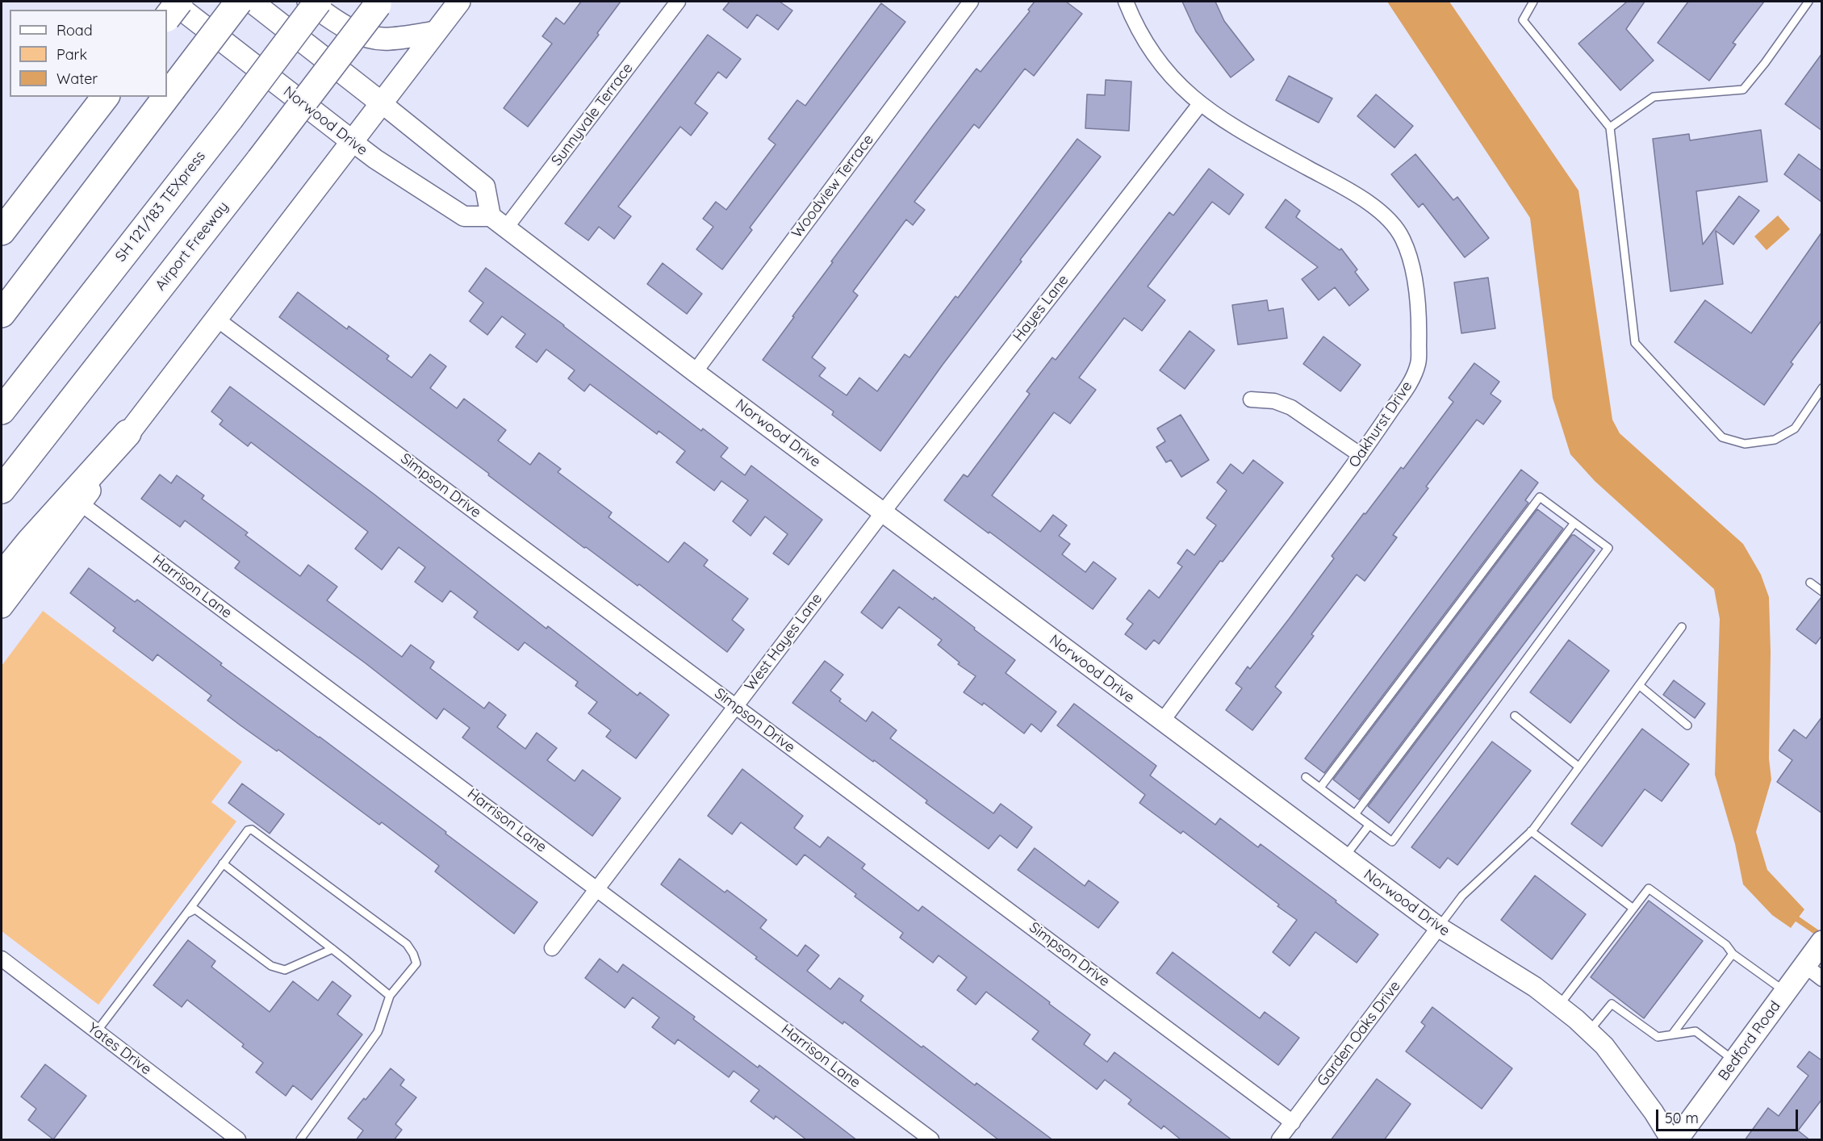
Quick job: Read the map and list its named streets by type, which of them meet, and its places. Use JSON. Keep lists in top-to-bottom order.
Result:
{
  "streets": {
    "highway": ["SH 121/183 TEXpress", "Airport Freeway"],
    "main road": ["Norwood Drive", "Bedford Road"],
    "street": [
      "Sunnyvale Terrace",
      "Woodview Terrace",
      "Hayes Lane",
      "Oakhurst Drive",
      "Simpson Drive",
      "Harrison Lane",
      "West Hayes Lane",
      "Garden Oaks Drive",
      "Yates Drive"
    ]
  },
  "crossings": [
    ["Sunnyvale Terrace", "Norwood Drive"],
    ["Norwood Drive", "Woodview Terrace"],
    ["Norwood Drive", "Hayes Lane"],
    ["Norwood Drive", "Oakhurst Drive"],
    ["Norwood Drive", "West Hayes Lane"],
    ["Norwood Drive", "Garden Oaks Drive"],
    ["Hayes Lane", "Oakhurst Drive"],
    ["Hayes Lane", "West Hayes Lane"],
    ["Simpson Drive", "West Hayes Lane"],
    ["Simpson Drive", "Garden Oaks Drive"],
    ["Harrison Lane", "West Hayes Lane"]
  ],
  "legend": ["Road", "Park", "Water"],
  "scale_bar": "50 m"
}
